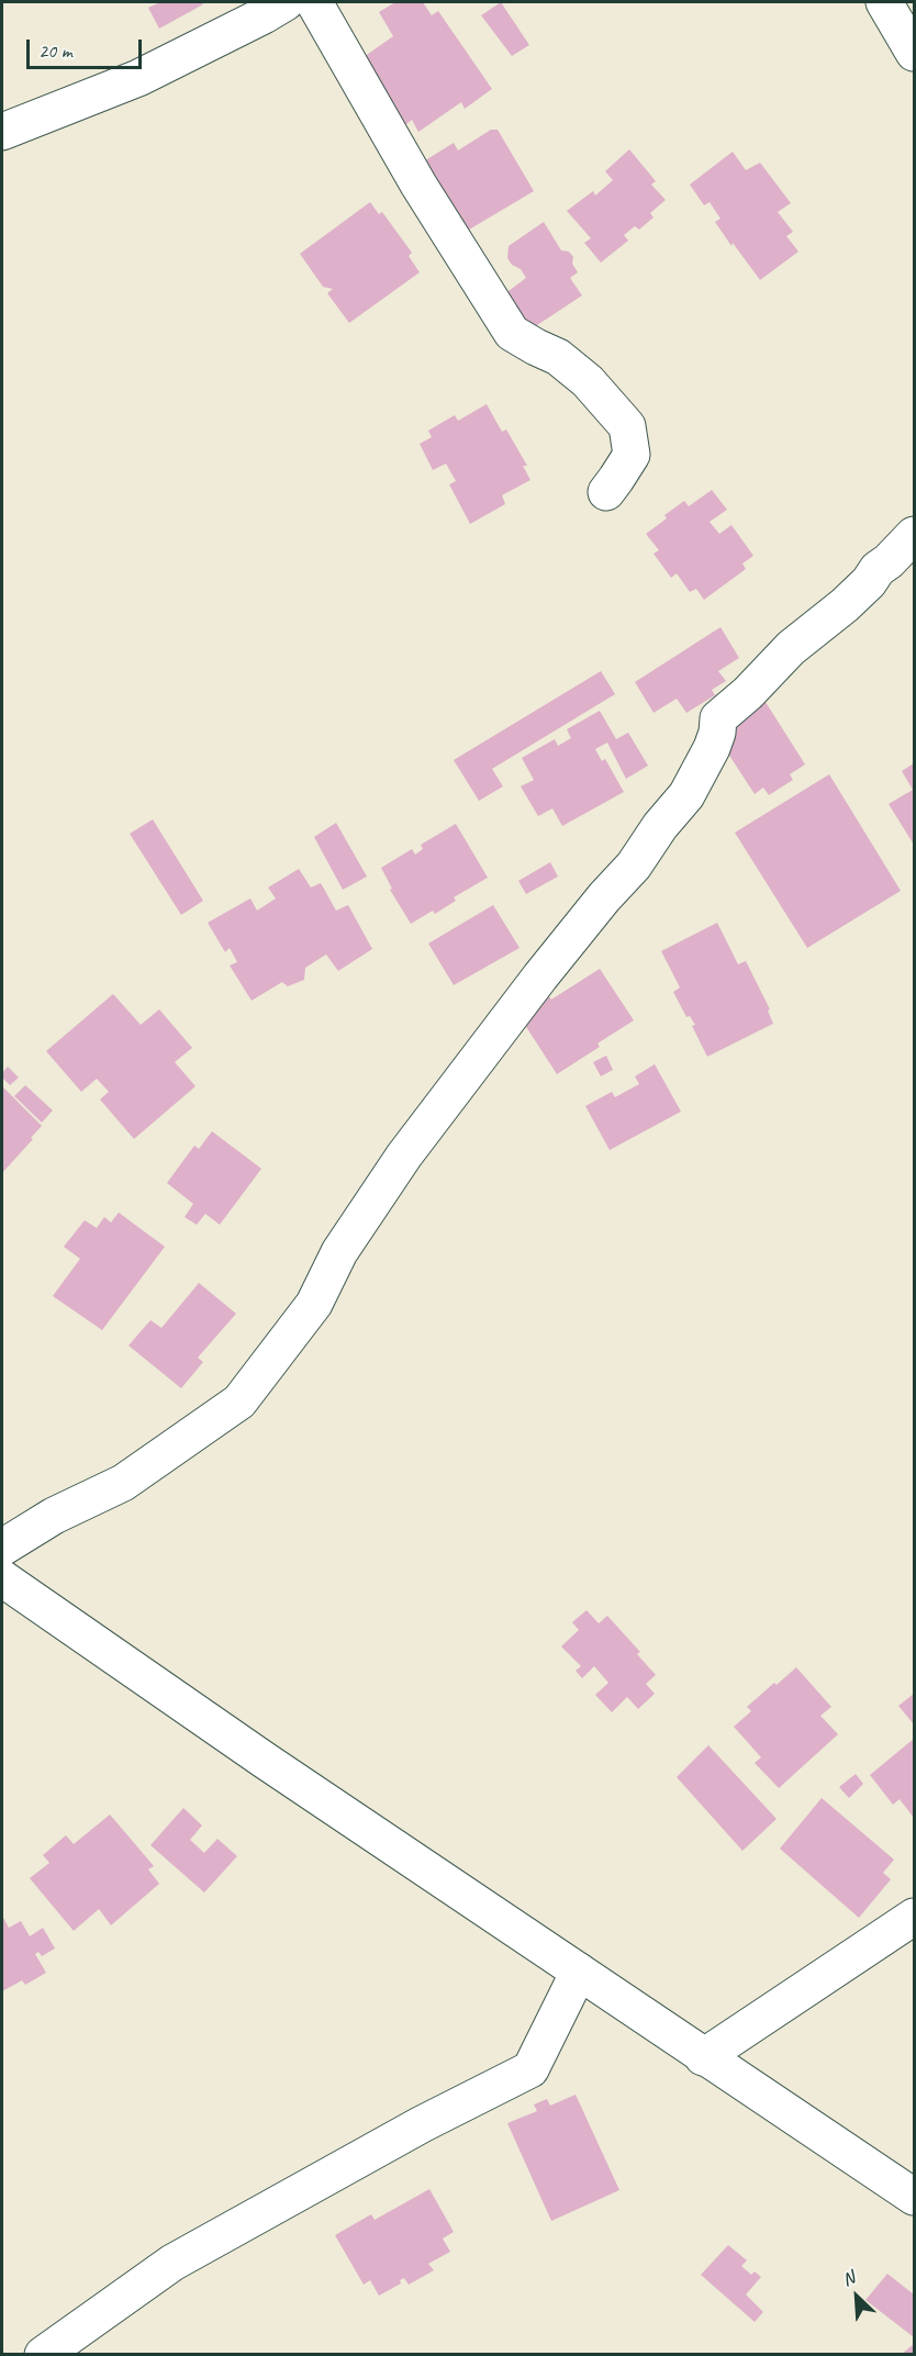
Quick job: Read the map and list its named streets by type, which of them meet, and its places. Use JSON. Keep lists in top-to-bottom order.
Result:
{
  "scale_bar": "20 m",
  "north": "top left"
}
